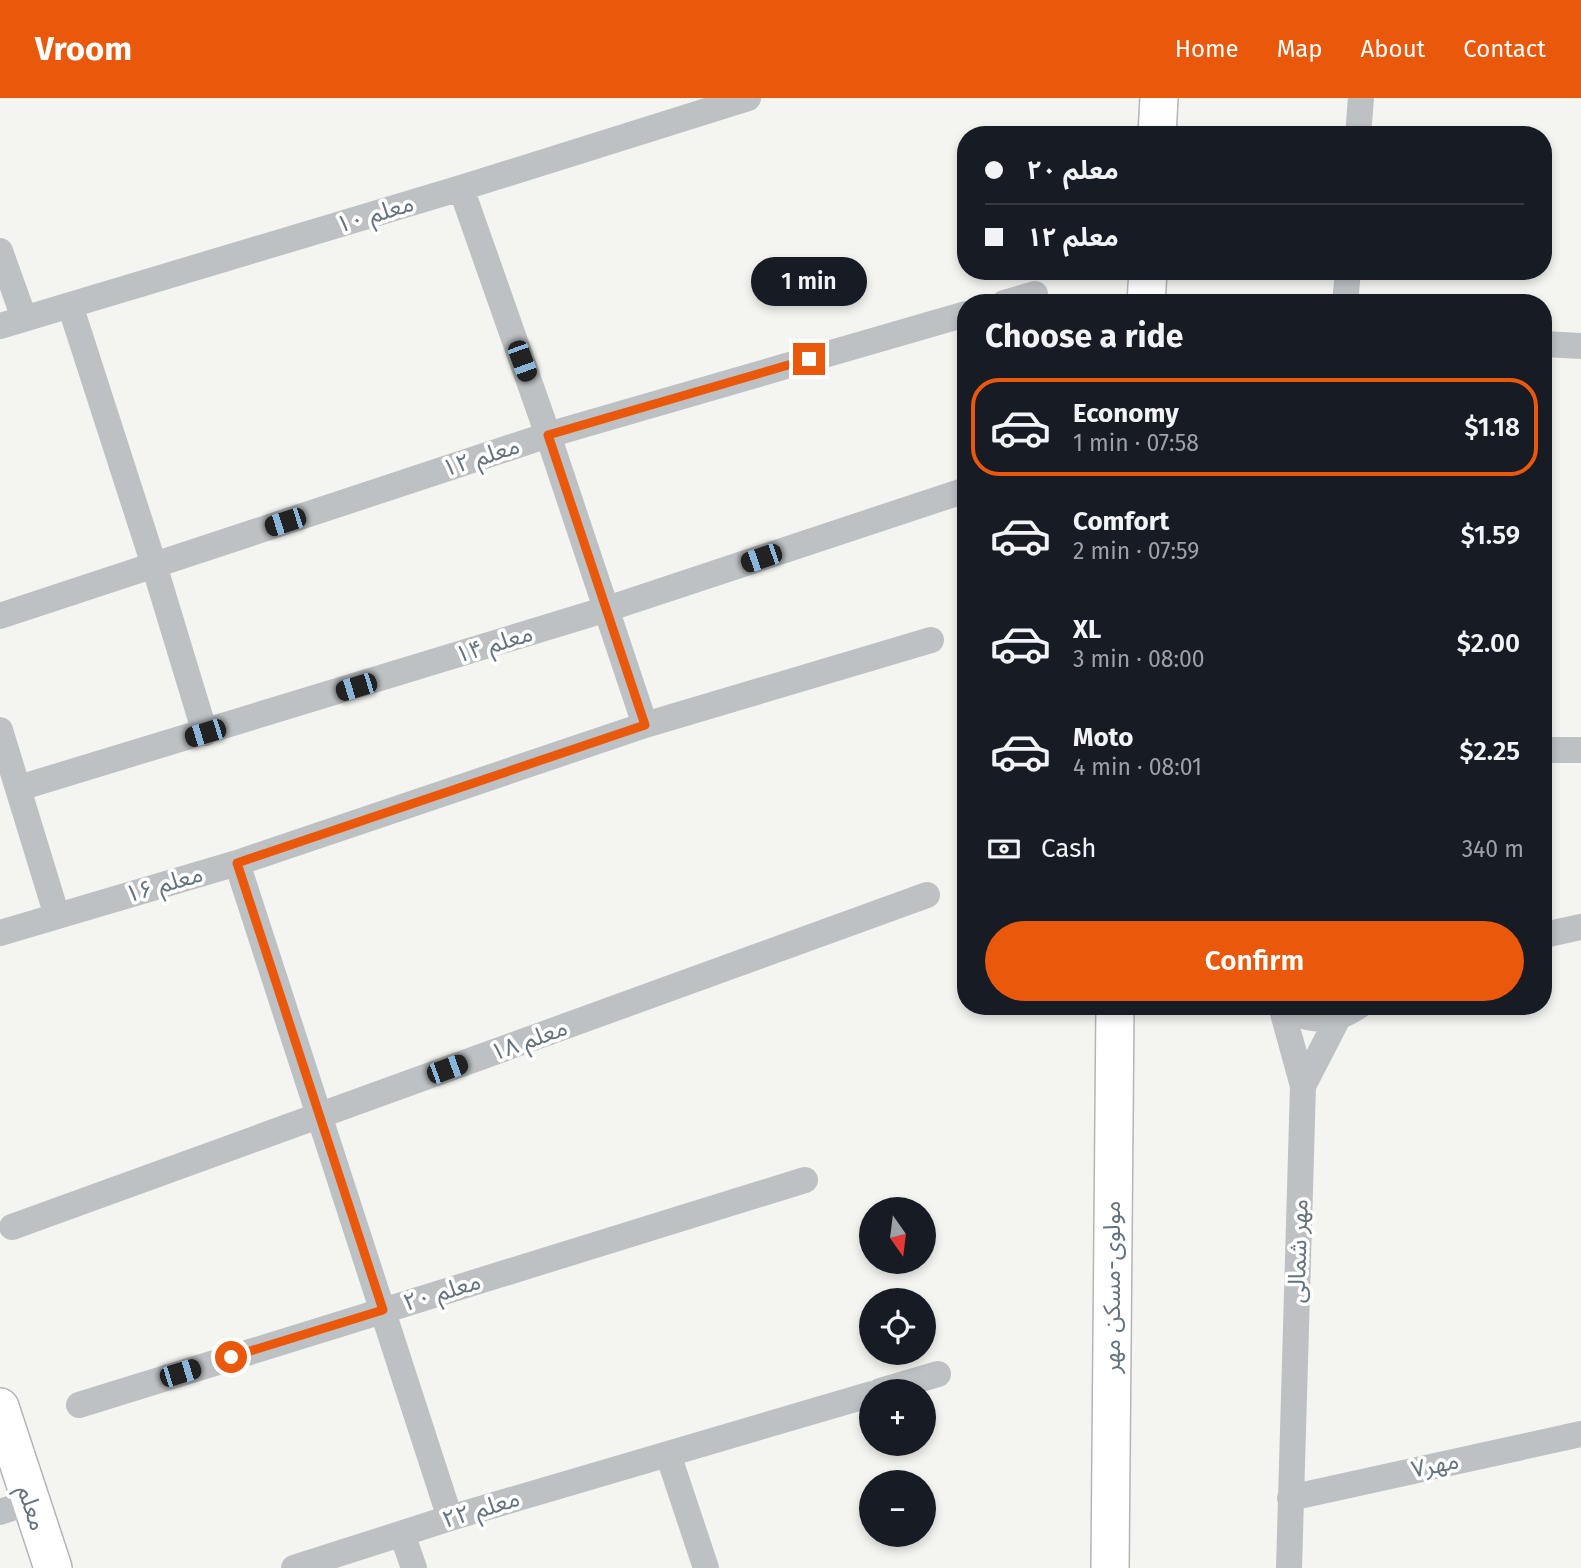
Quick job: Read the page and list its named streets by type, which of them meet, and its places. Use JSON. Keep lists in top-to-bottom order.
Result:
{
  "streets": {
    "main road": ["مولوی-مسکن مهر", "معلم"],
    "street": [
      "معلم ۱۰",
      "معلم ۱۲",
      "معلم ۱۴",
      "معلم ۱۶",
      "معلم ۱۸",
      "مهر شمالی",
      "معلم ۲۰",
      "مهر۷",
      "معلم ۲۲"
    ]
  },
  "crossings": [
    ["مهر شمالی", "مهر۷"]
  ],
  "north": "bottom",
  "page": {
    "header": "Vroom",
    "nav": [
      "Home",
      "Map",
      "About",
      "Contact"
    ],
    "banner": ["معلم ۲۰", "معلم ۱۲"],
    "bubble": "1 min",
    "heading": "Choose a ride",
    "list": [
      {
        "name": "Economy",
        "note": "1 min · 07:58",
        "value": "$1.18"
      },
      {
        "name": "Comfort",
        "note": "2 min · 07:59",
        "value": "$1.59"
      },
      {
        "name": "XL",
        "note": "3 min · 08:00",
        "value": "$2.00"
      },
      {
        "name": "Moto",
        "note": "4 min · 08:01",
        "value": "$2.25"
      }
    ],
    "pay": ["Cash", "340 m"],
    "buttons": "Confirm",
    "map_buttons": ["+", "−"]
  }
}
